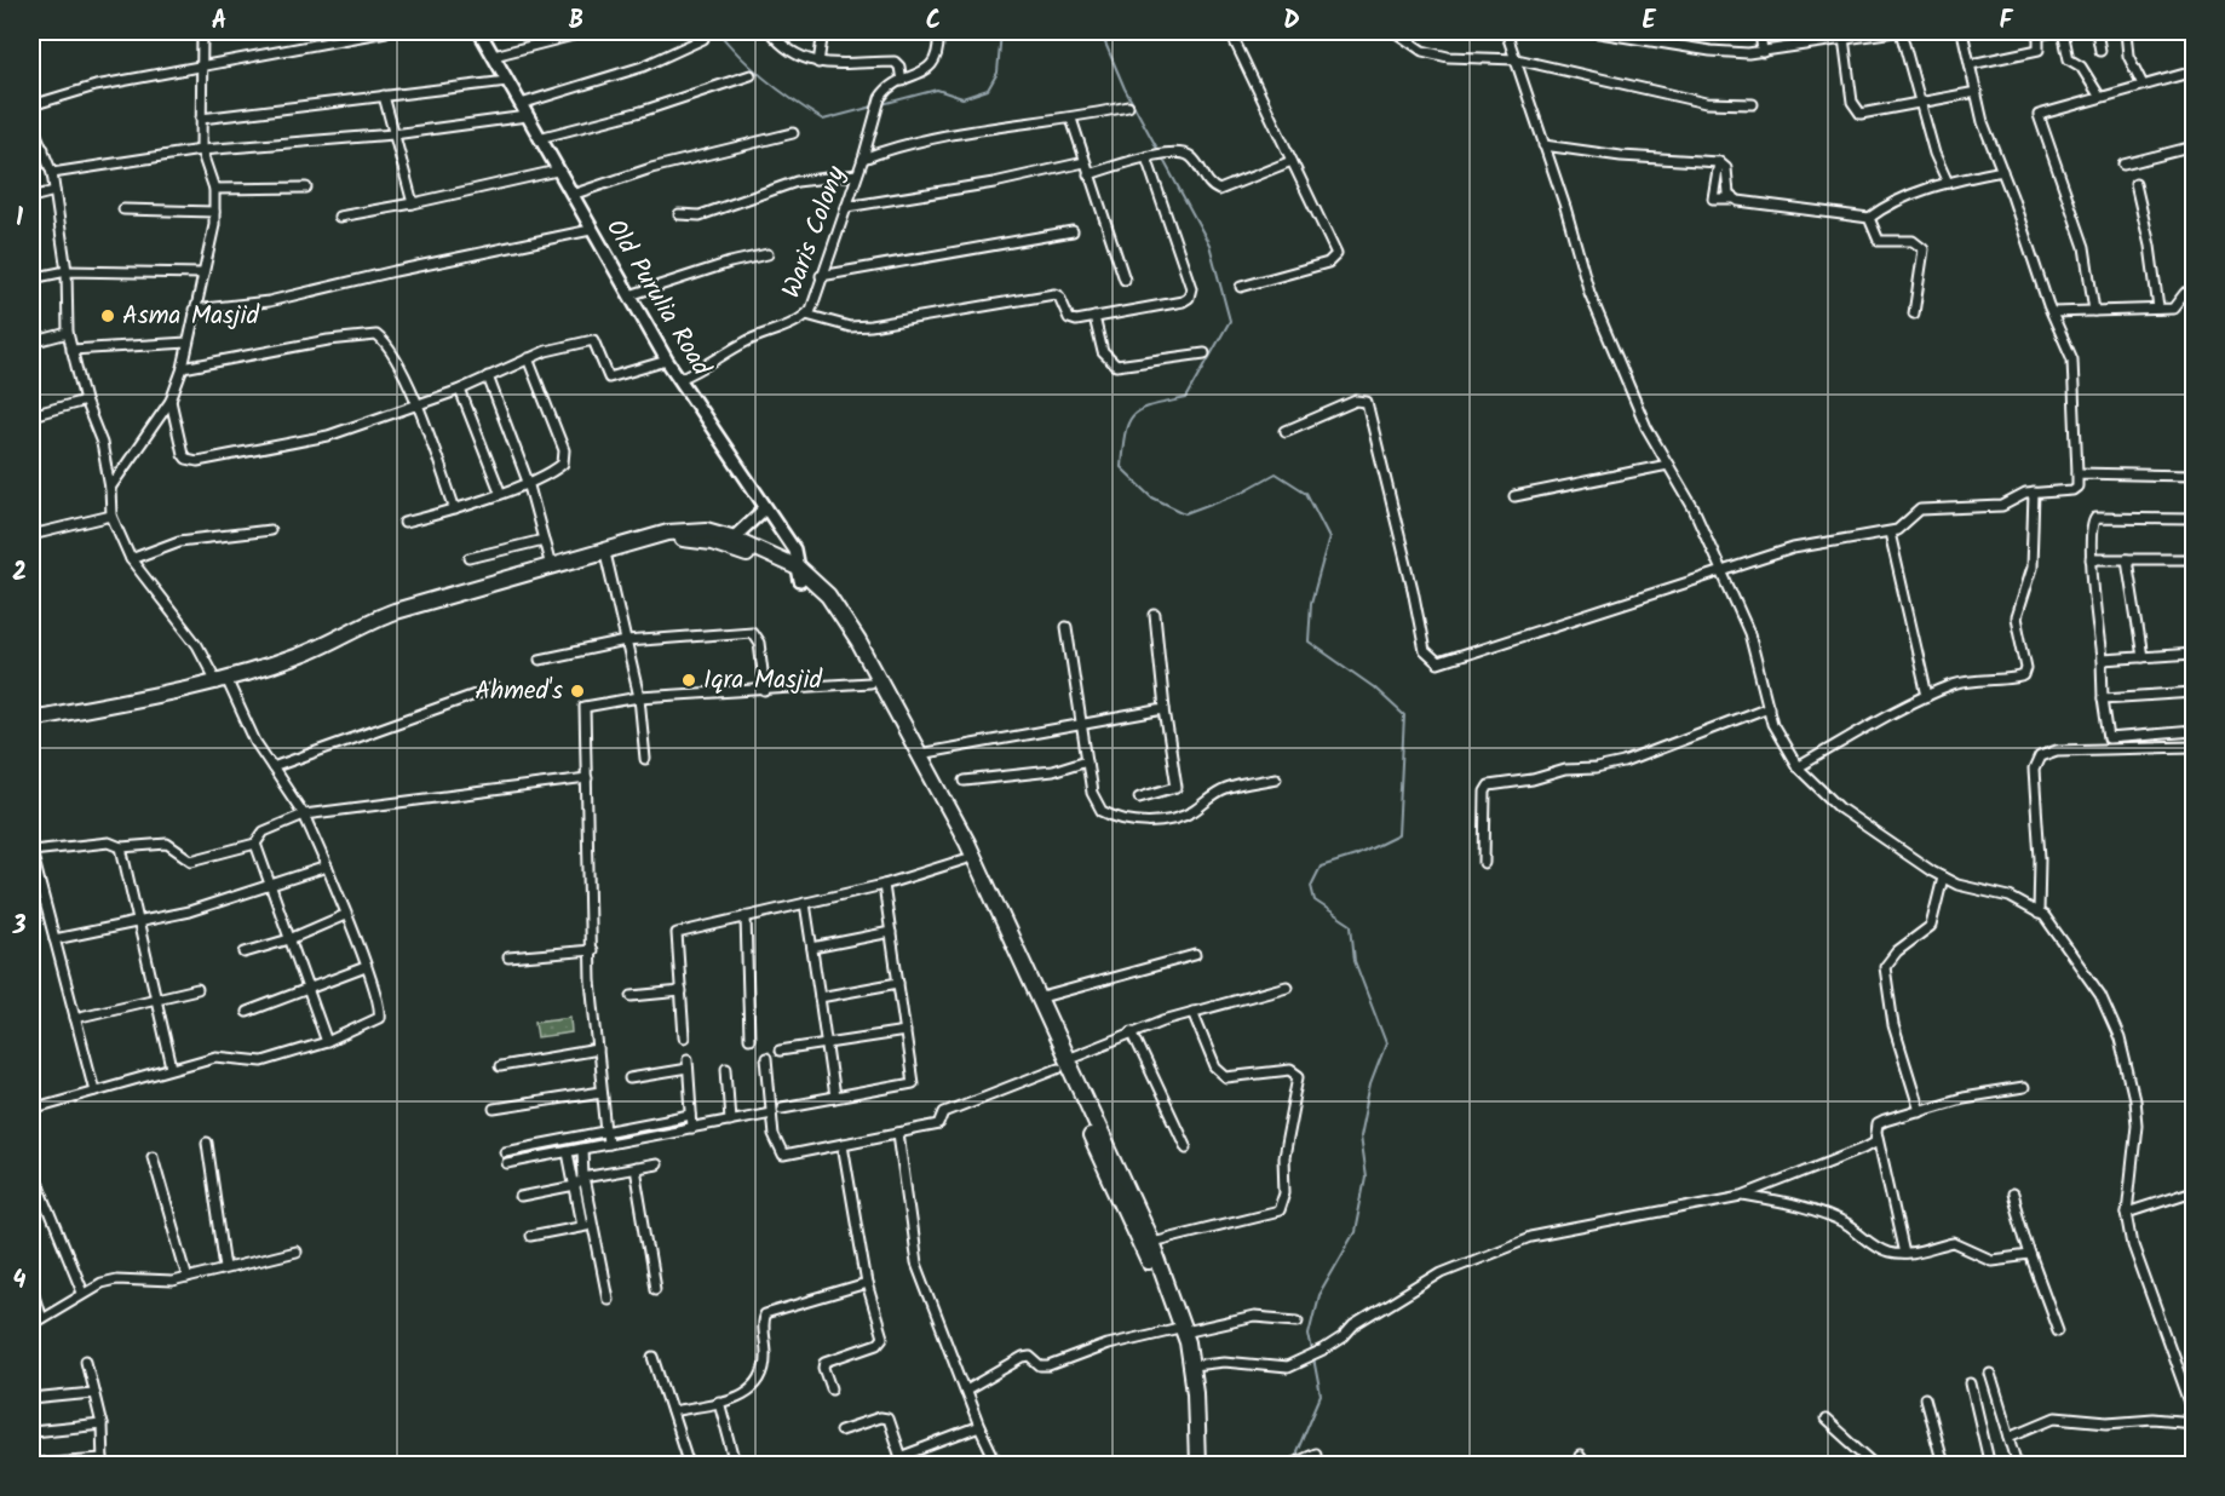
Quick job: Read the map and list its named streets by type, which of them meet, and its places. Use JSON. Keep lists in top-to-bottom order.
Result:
{
  "streets": {
    "main road": ["Old Purulia Road"],
    "street": ["Waris Colony"]
  },
  "crossings": [
    ["Waris Colony", "Old Purulia Road"]
  ],
  "places": ["Asma Masjid", "Iqra Masjid", "Ahmed's"],
  "grid": {
    "columns": [
      "A",
      "B",
      "C",
      "D",
      "E",
      "F"
    ],
    "rows": [
      "1",
      "2",
      "3",
      "4"
    ]
  }
}
